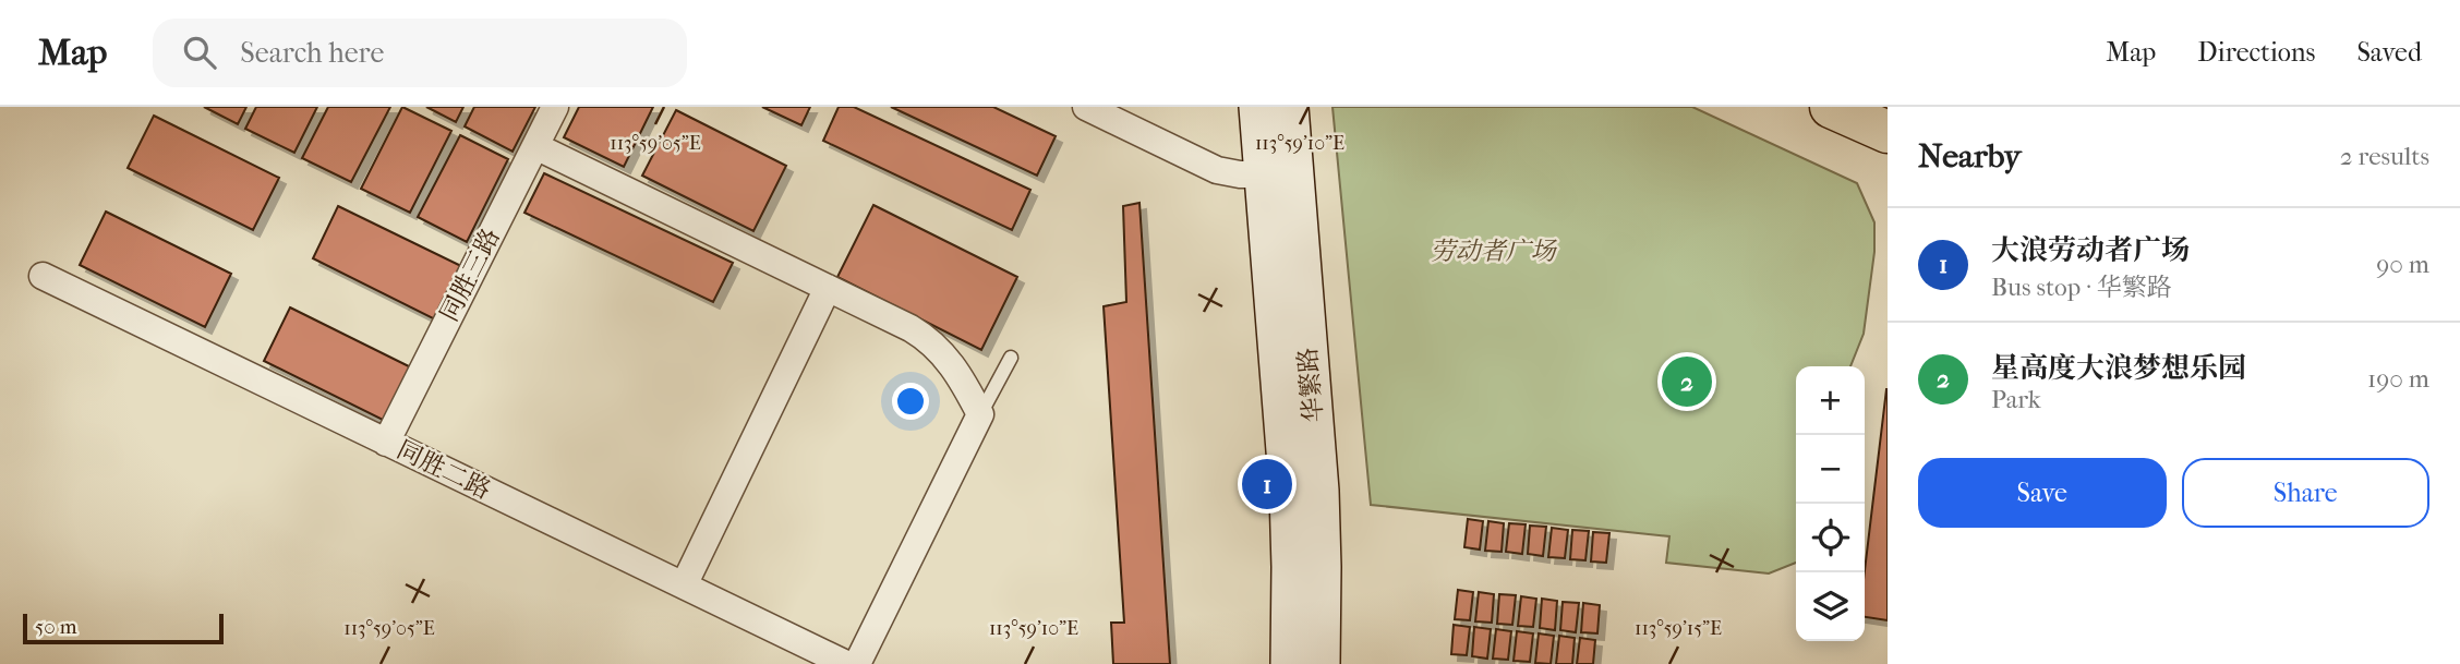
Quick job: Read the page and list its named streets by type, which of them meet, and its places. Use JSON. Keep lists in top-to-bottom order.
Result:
{
  "streets": {
    "main road": ["华繁路"],
    "street": ["同胜三路", "同胜二路"]
  },
  "crossings": [
    ["同胜三路", "同胜二路"]
  ],
  "parks": ["劳动者广场"],
  "scale_bar": "50 m",
  "page": {
    "header": "Map",
    "search": "Search here",
    "nav": ["Map", "Directions", "Saved"],
    "heading": ["Nearby", "2 results"],
    "list": [
      {
        "mark": "1",
        "name": "大浪劳动者广场",
        "note": "Bus stop · 华繁路",
        "value": "90 m"
      },
      {
        "mark": "2",
        "name": "星高度大浪梦想乐园",
        "note": "Park",
        "value": "190 m"
      }
    ],
    "pins": ["2", "1"],
    "map_buttons": ["+", "−"],
    "buttons": ["Save", "Share"],
    "scale": "50 m"
  },
  "coordinates": ["113°59'05\"E", "113°59'10\"E", "113°59'15\"E"]
}
